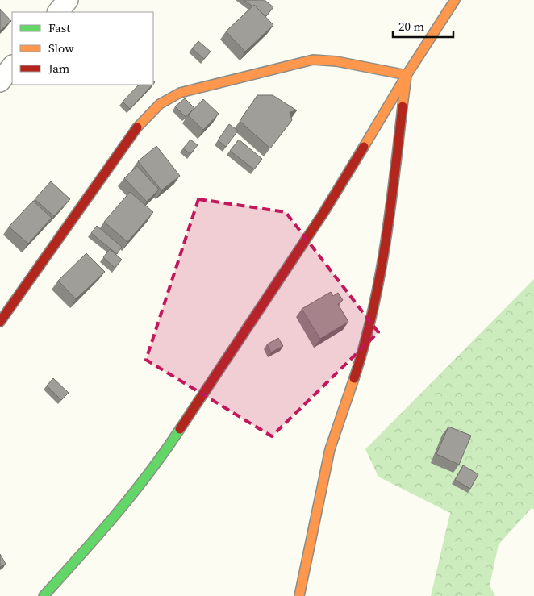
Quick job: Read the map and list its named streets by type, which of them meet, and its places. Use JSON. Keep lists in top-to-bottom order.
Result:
{
  "legend": ["Fast", "Slow", "Jam"],
  "scale_bar": "20 m"
}
